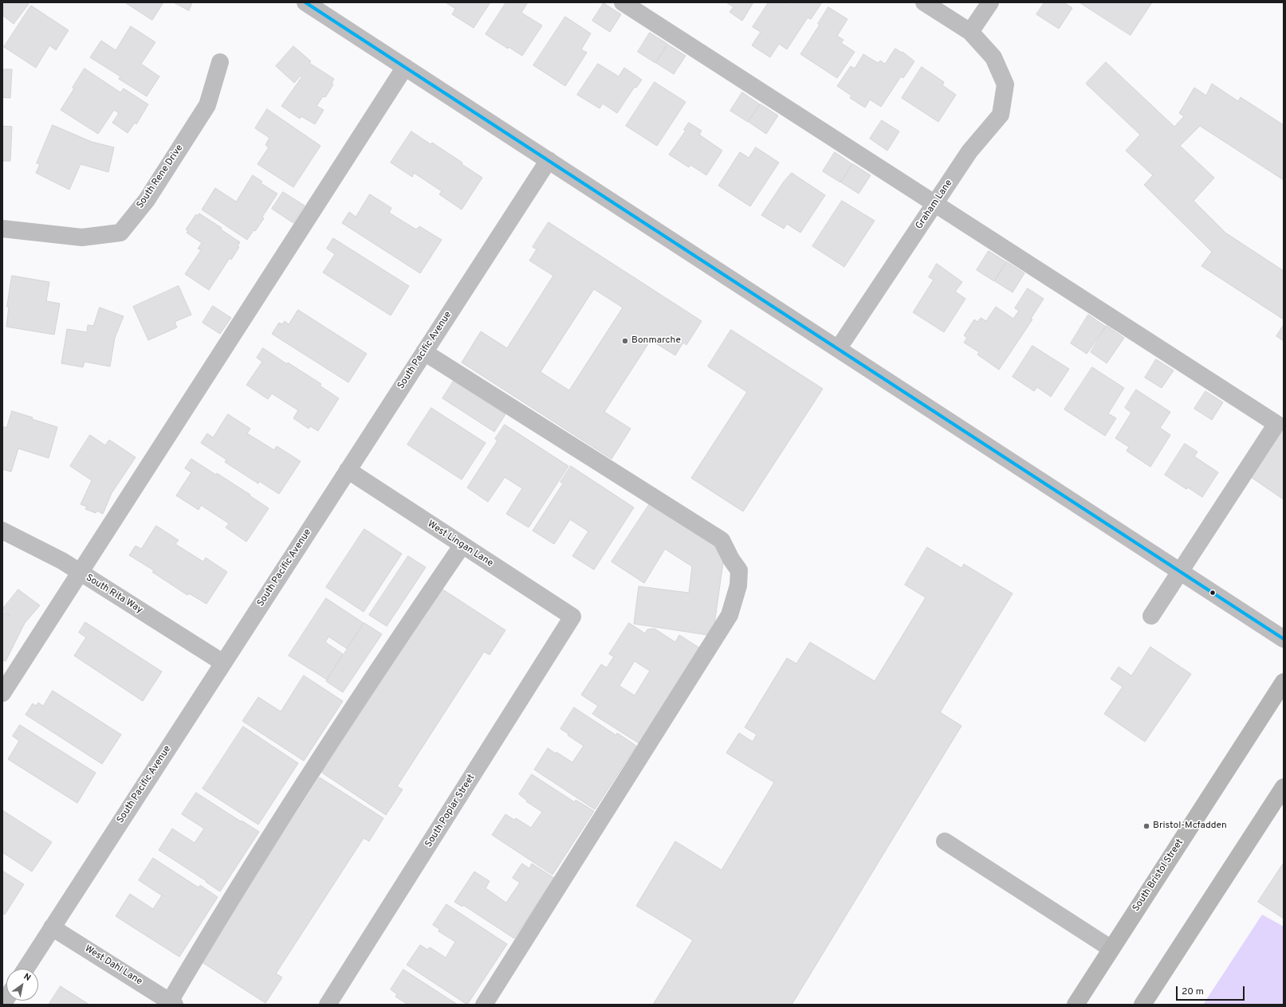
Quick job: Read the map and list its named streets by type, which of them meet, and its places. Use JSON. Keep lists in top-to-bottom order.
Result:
{
  "streets": {
    "main road": ["South Bristol Street"],
    "street": [
      "South Rene Drive",
      "Graham Lane",
      "South Pacific Avenue",
      "West Lingan Lane",
      "South Rita Way",
      "South Poplar Street",
      "West Dahl Lane"
    ]
  },
  "crossings": [
    ["South Pacific Avenue", "West Lingan Lane"],
    ["South Pacific Avenue", "South Rita Way"],
    ["South Pacific Avenue", "West Dahl Lane"],
    ["West Lingan Lane", "South Poplar Street"]
  ],
  "places": ["Bonmarche", "Bristol-Mcfadden"],
  "scale_bar": "20 m",
  "north": "top right"
}
